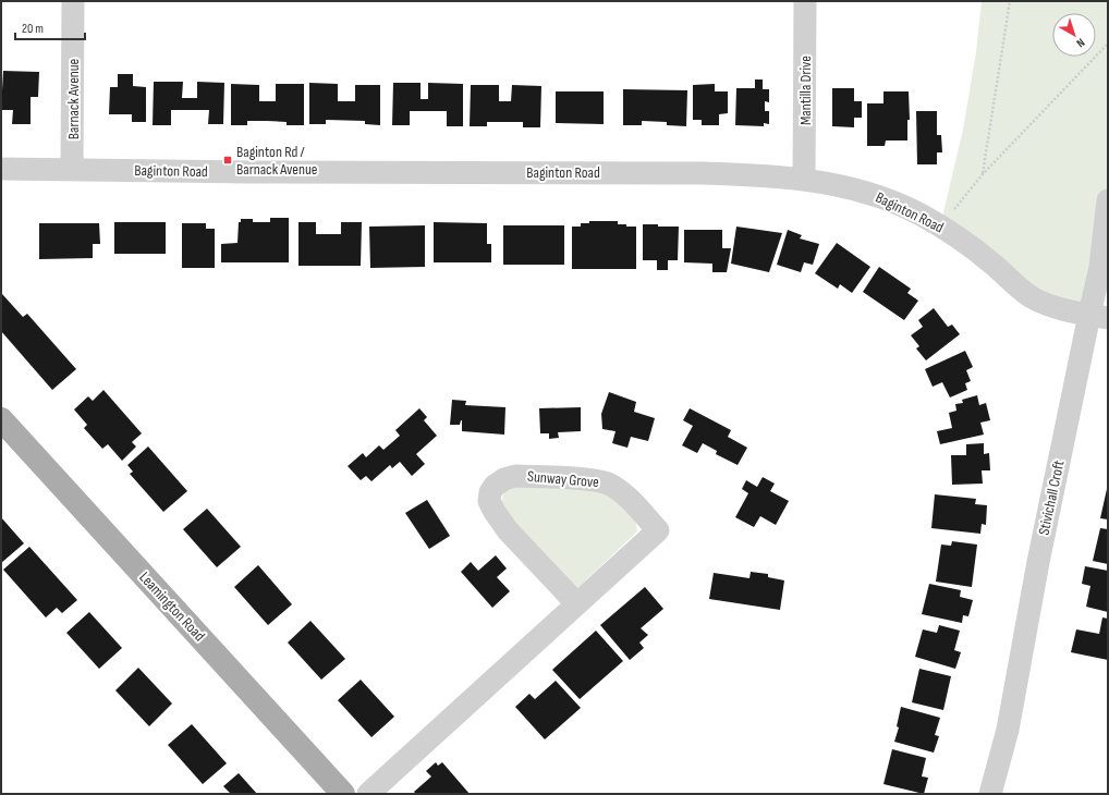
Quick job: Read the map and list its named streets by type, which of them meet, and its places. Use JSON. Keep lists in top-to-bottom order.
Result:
{
  "streets": {
    "main road": ["Leamington Road"],
    "street": [
      "Mantilla Drive",
      "Barnack Avenue",
      "Baginton Road",
      "Sunway Grove",
      "Stivichall Croft"
    ]
  },
  "crossings": [
    ["Mantilla Drive", "Baginton Road"],
    ["Barnack Avenue", "Baginton Road"],
    ["Baginton Road", "Stivichall Croft"]
  ],
  "places": {
    "transit": ["Baginton Rd / Barnack Avenue"]
  },
  "scale_bar": "20 m",
  "north": "bottom right"
}
